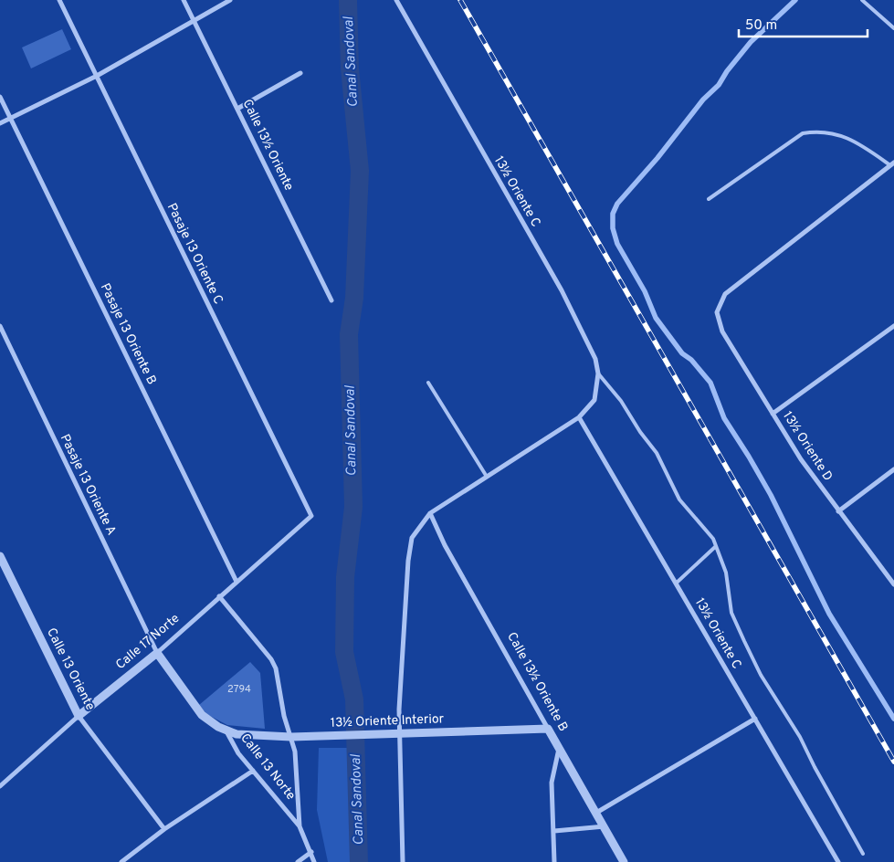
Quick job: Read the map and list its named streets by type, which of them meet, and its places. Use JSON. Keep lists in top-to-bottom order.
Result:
{
  "streets": {
    "street": [
      "Calle 13½ Oriente",
      "13½ Oriente C",
      "Pasaje 13 Oriente C",
      "Pasaje 13 Oriente B",
      "13½ Oriente D",
      "Pasaje 13 Oriente A",
      "Calle 17 Norte",
      "Calle 13 Oriente",
      "Calle 13½ Oriente B",
      "13½ Oriente Interior",
      "Calle 13 Norte"
    ]
  },
  "crossings": [
    ["Pasaje 13 Oriente C", "Calle 17 Norte"],
    ["Pasaje 13 Oriente B", "Calle 17 Norte"],
    ["Pasaje 13 Oriente A", "Calle 17 Norte"],
    ["Pasaje 13 Oriente A", "Calle 13 Norte"],
    ["Calle 17 Norte", "Calle 13 Oriente"],
    ["Calle 17 Norte", "Calle 13 Norte"],
    ["Calle 13½ Oriente B", "13½ Oriente Interior"],
    ["13½ Oriente Interior", "Calle 13 Norte"]
  ],
  "water": ["Canal Sandoval"],
  "house_numbers": ["2794"],
  "scale_bar": "50 m"
}
